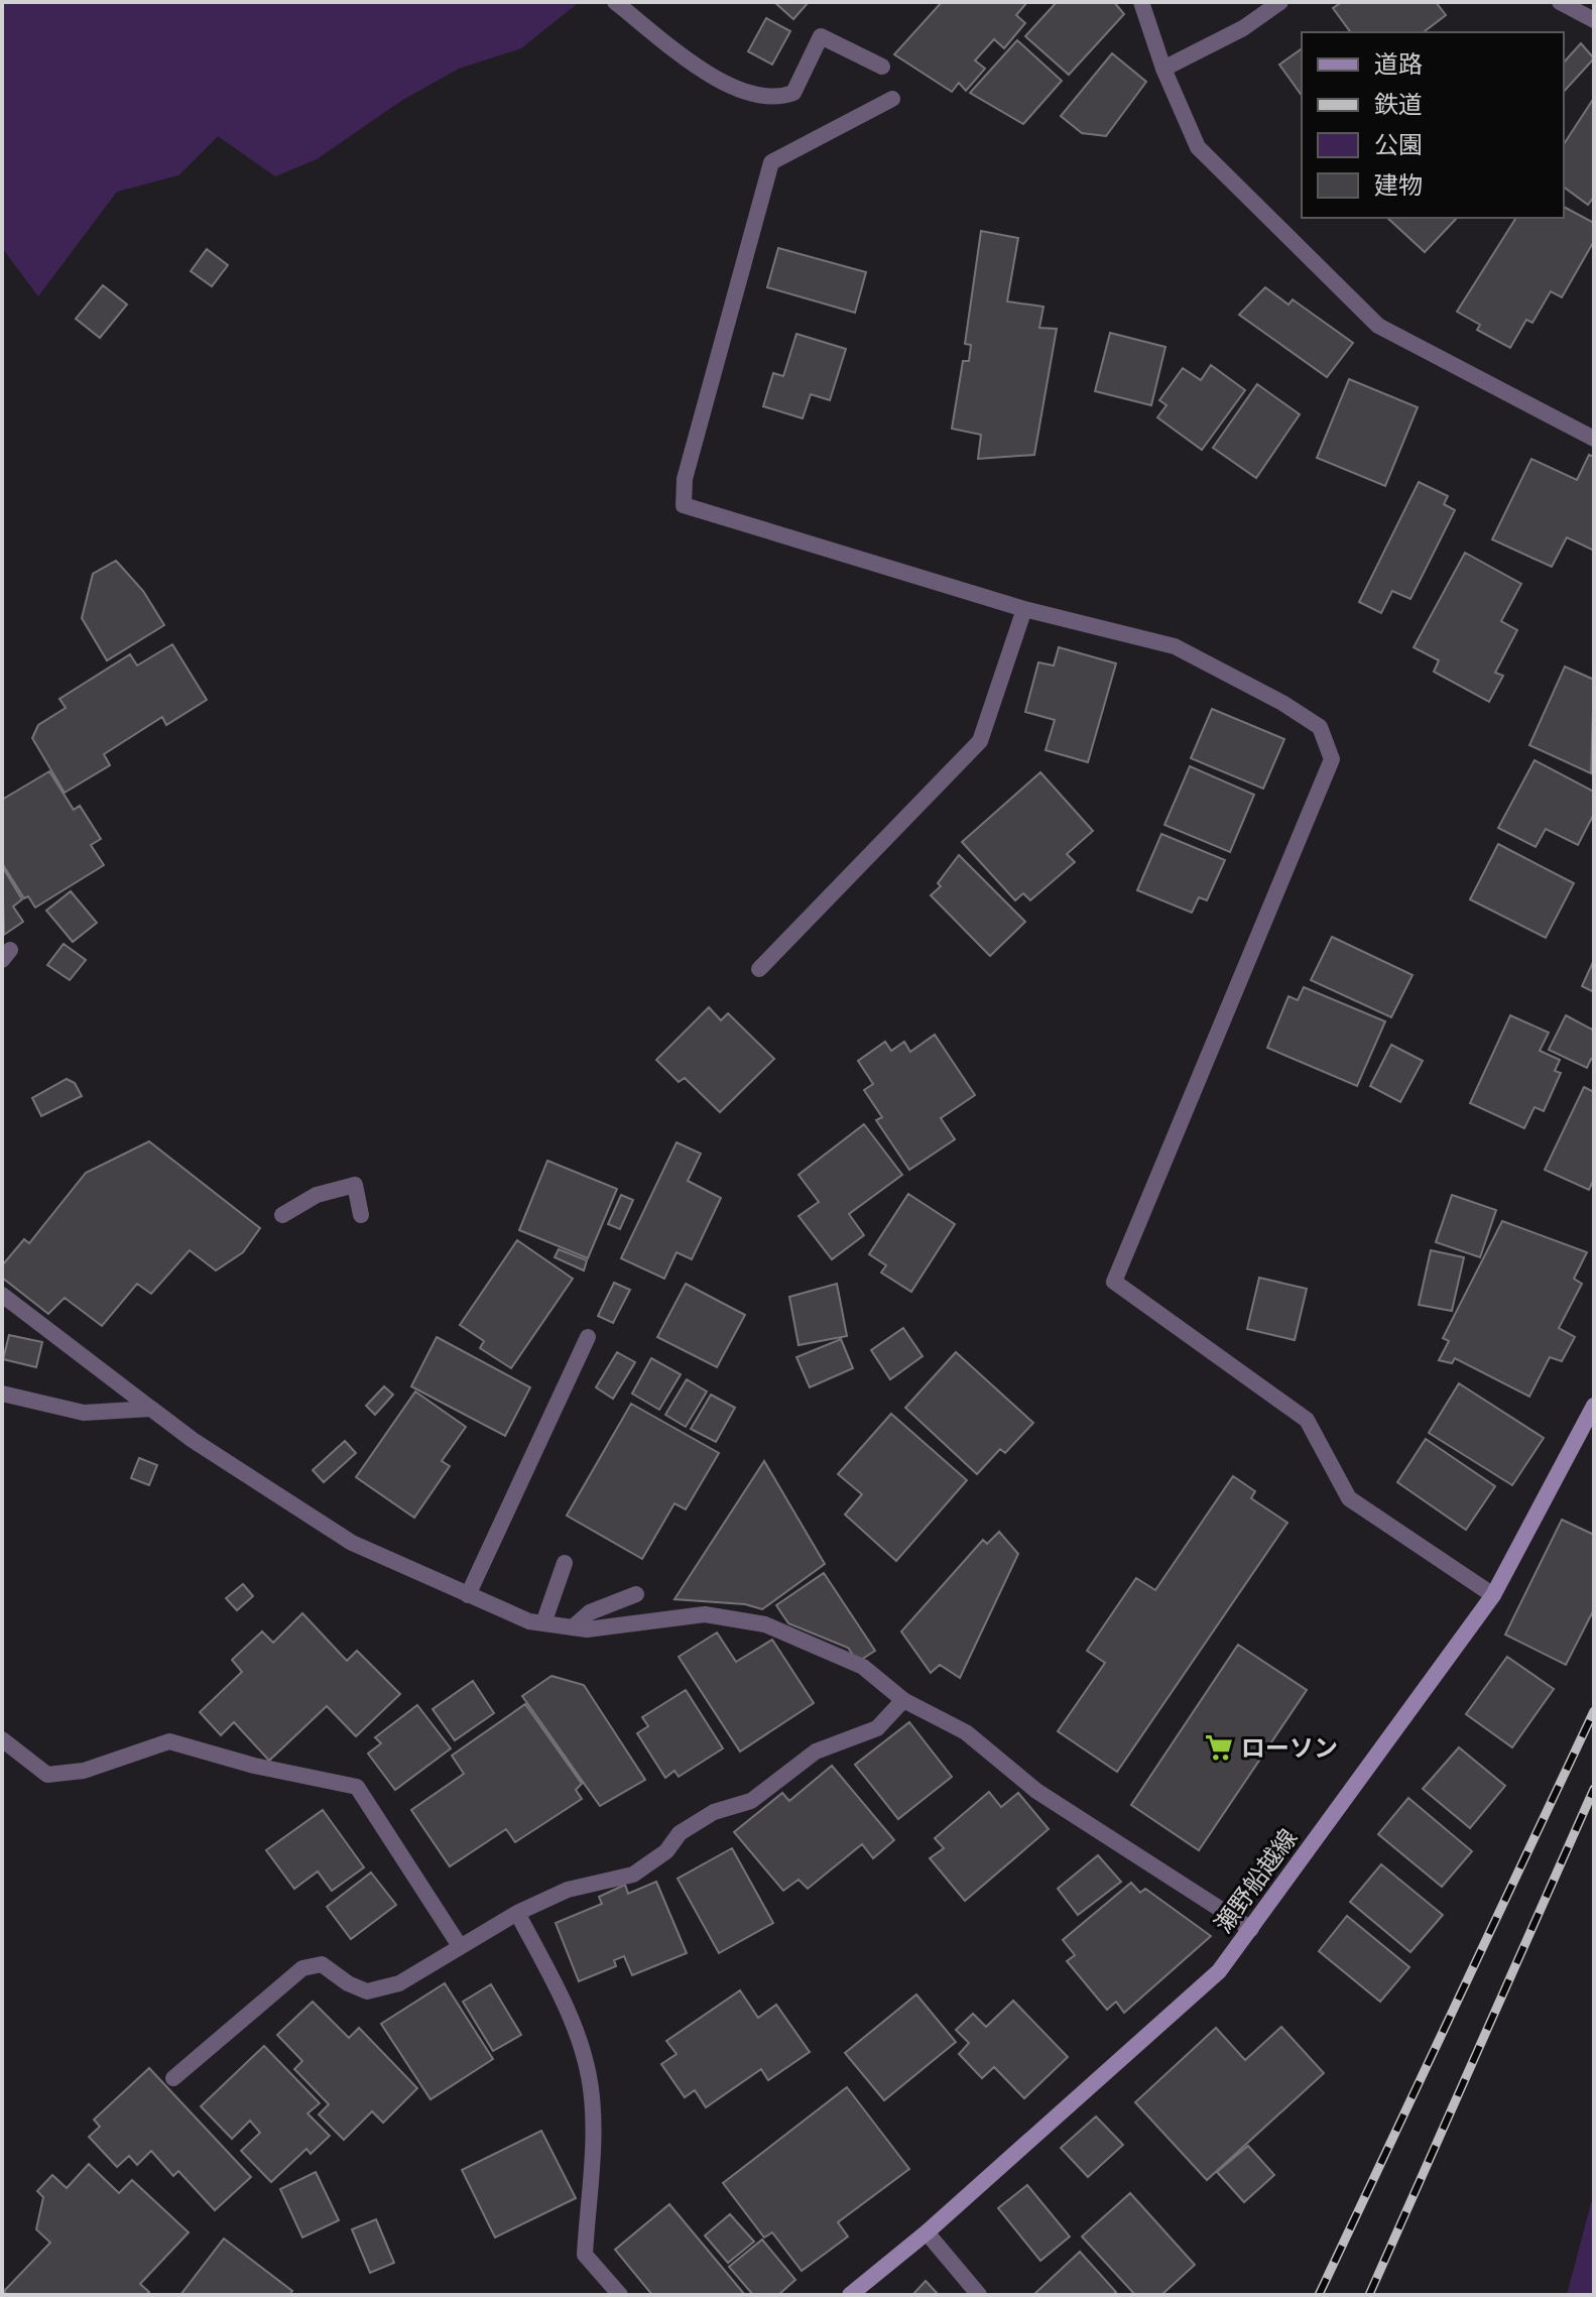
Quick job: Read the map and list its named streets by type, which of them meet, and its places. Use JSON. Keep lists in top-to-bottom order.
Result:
{
  "streets": {
    "main road": ["瀬野船越線"]
  },
  "places": {
    "supermarket": ["ローソン"]
  },
  "legend": [
    "道路",
    "鉄道",
    "公園",
    "建物"
  ]
}
